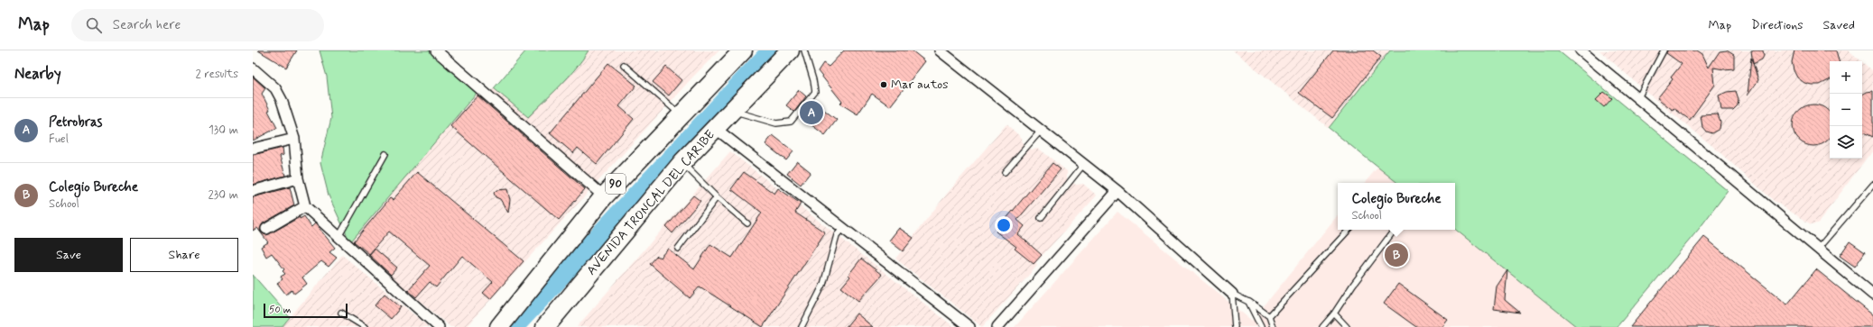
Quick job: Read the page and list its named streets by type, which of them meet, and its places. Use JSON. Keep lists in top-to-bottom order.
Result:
{
  "streets": {
    "highway": ["90", "AVENIDA TRONCAL DEL CARIBE"]
  },
  "places": ["Mar autos"],
  "scale_bar": "50 m",
  "page": {
    "header": "Map",
    "search": "Search here",
    "nav": ["Map", "Directions", "Saved"],
    "heading": ["Nearby", "2 results"],
    "map_buttons": ["+", "−"],
    "list": [
      {
        "mark": "A",
        "name": "Petrobras",
        "note": "Fuel",
        "value": "130 m"
      },
      {
        "mark": "B",
        "name": "Colegio Bureche",
        "note": "School",
        "value": "230 m"
      }
    ],
    "pins": ["A", "B"],
    "popup": ["Colegio Bureche", "School"],
    "buttons": ["Save", "Share"],
    "scale": "50 m"
  }
}
